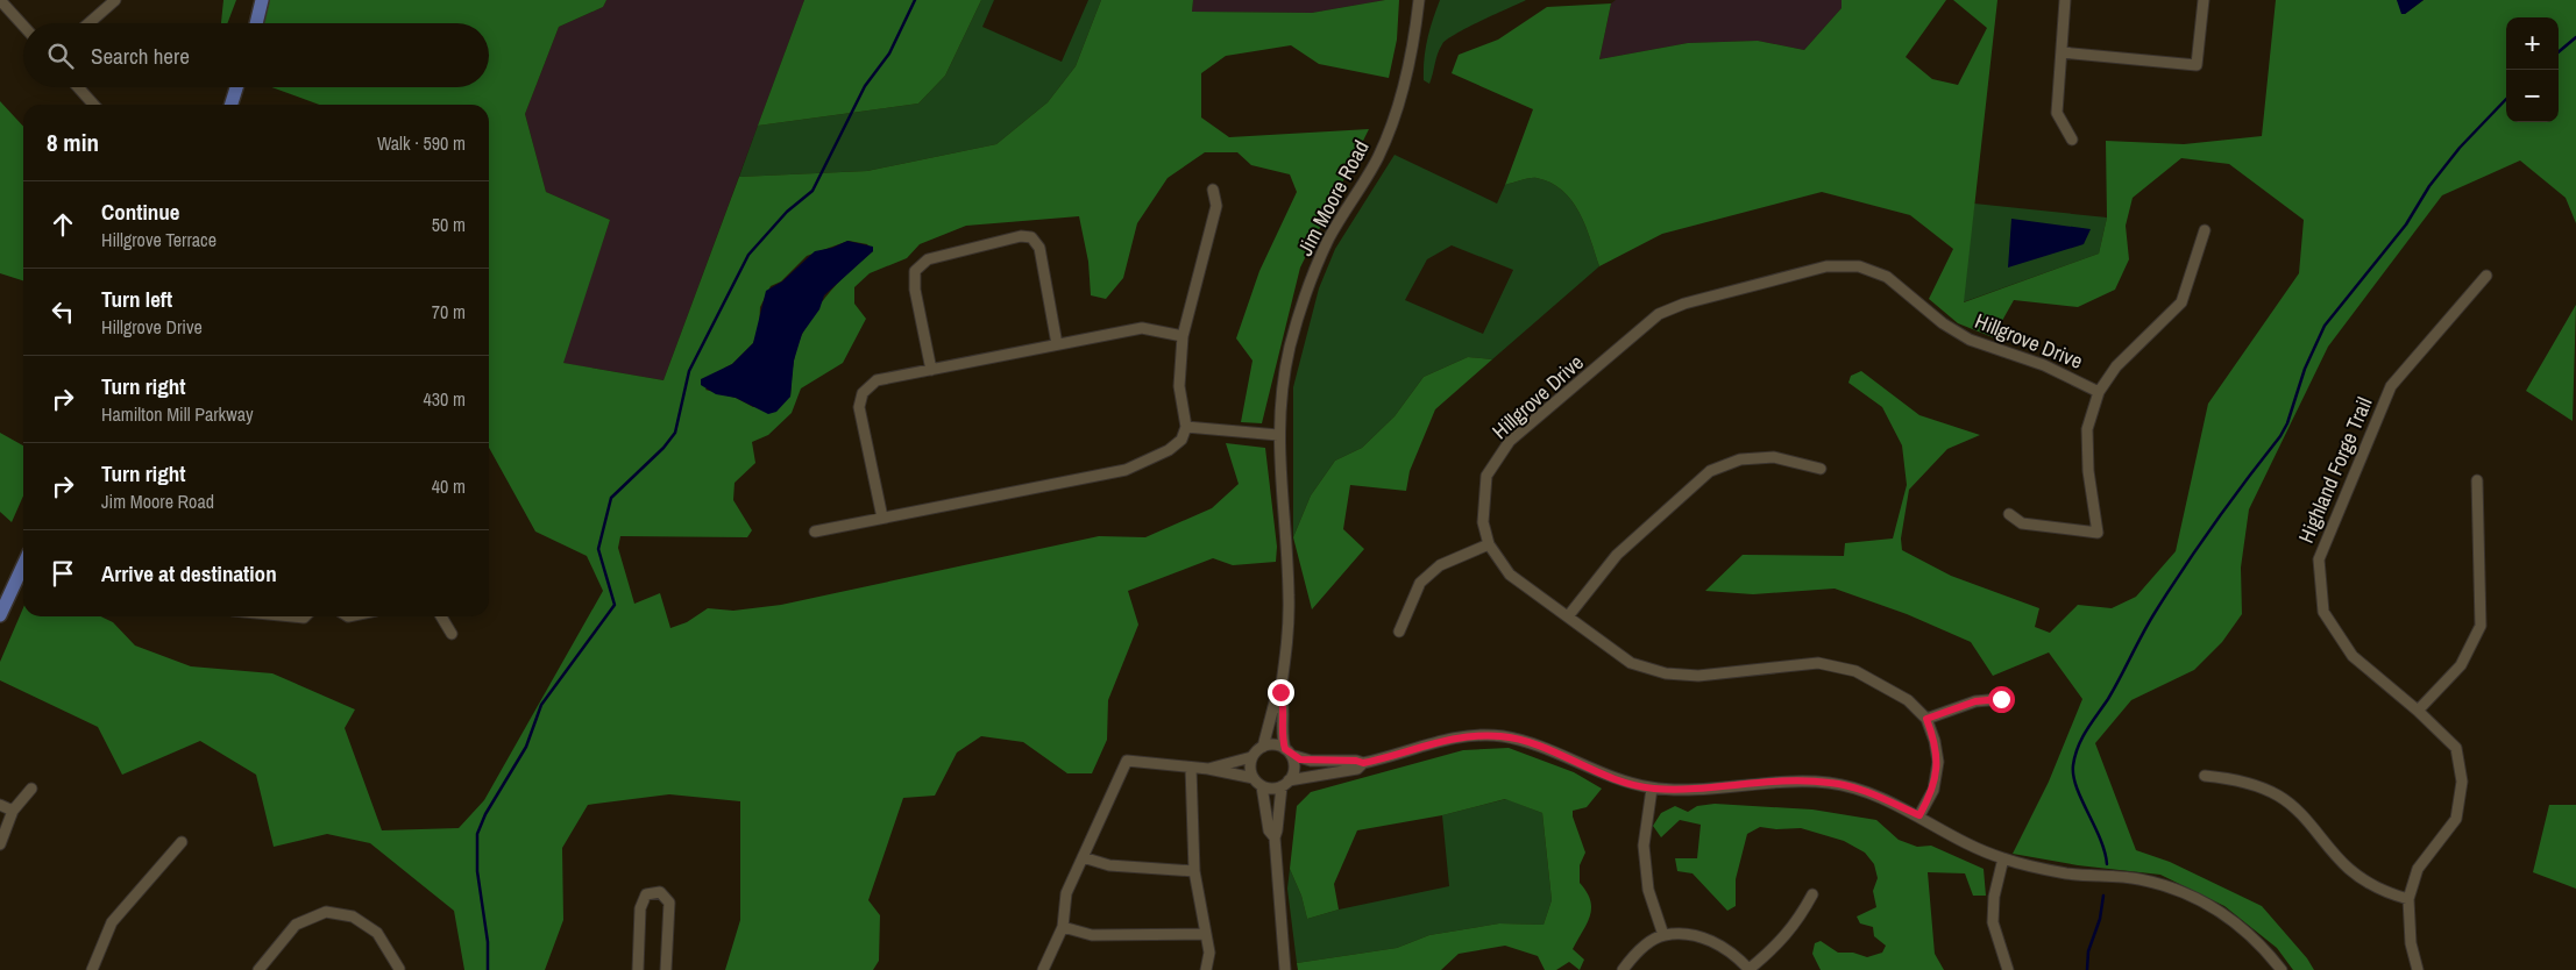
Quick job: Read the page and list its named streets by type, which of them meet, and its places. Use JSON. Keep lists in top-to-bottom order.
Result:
{
  "streets": {
    "street": ["Jim Moore Road", "Hillgrove Drive", "Highland Forge Trail"]
  },
  "page": {
    "map_buttons": ["+", "−"],
    "search": "Search here",
    "heading": ["8 min", "Walk · 590 m"],
    "list": [
      ["Continue", "Hillgrove Terrace", "50 m"],
      ["Turn left", "Hillgrove Drive", "70 m"],
      ["Turn right", "Hamilton Mill Parkway", "430 m"],
      ["Turn right", "Jim Moore Road", "40 m"],
      "Arrive at destination"
    ]
  }
}
